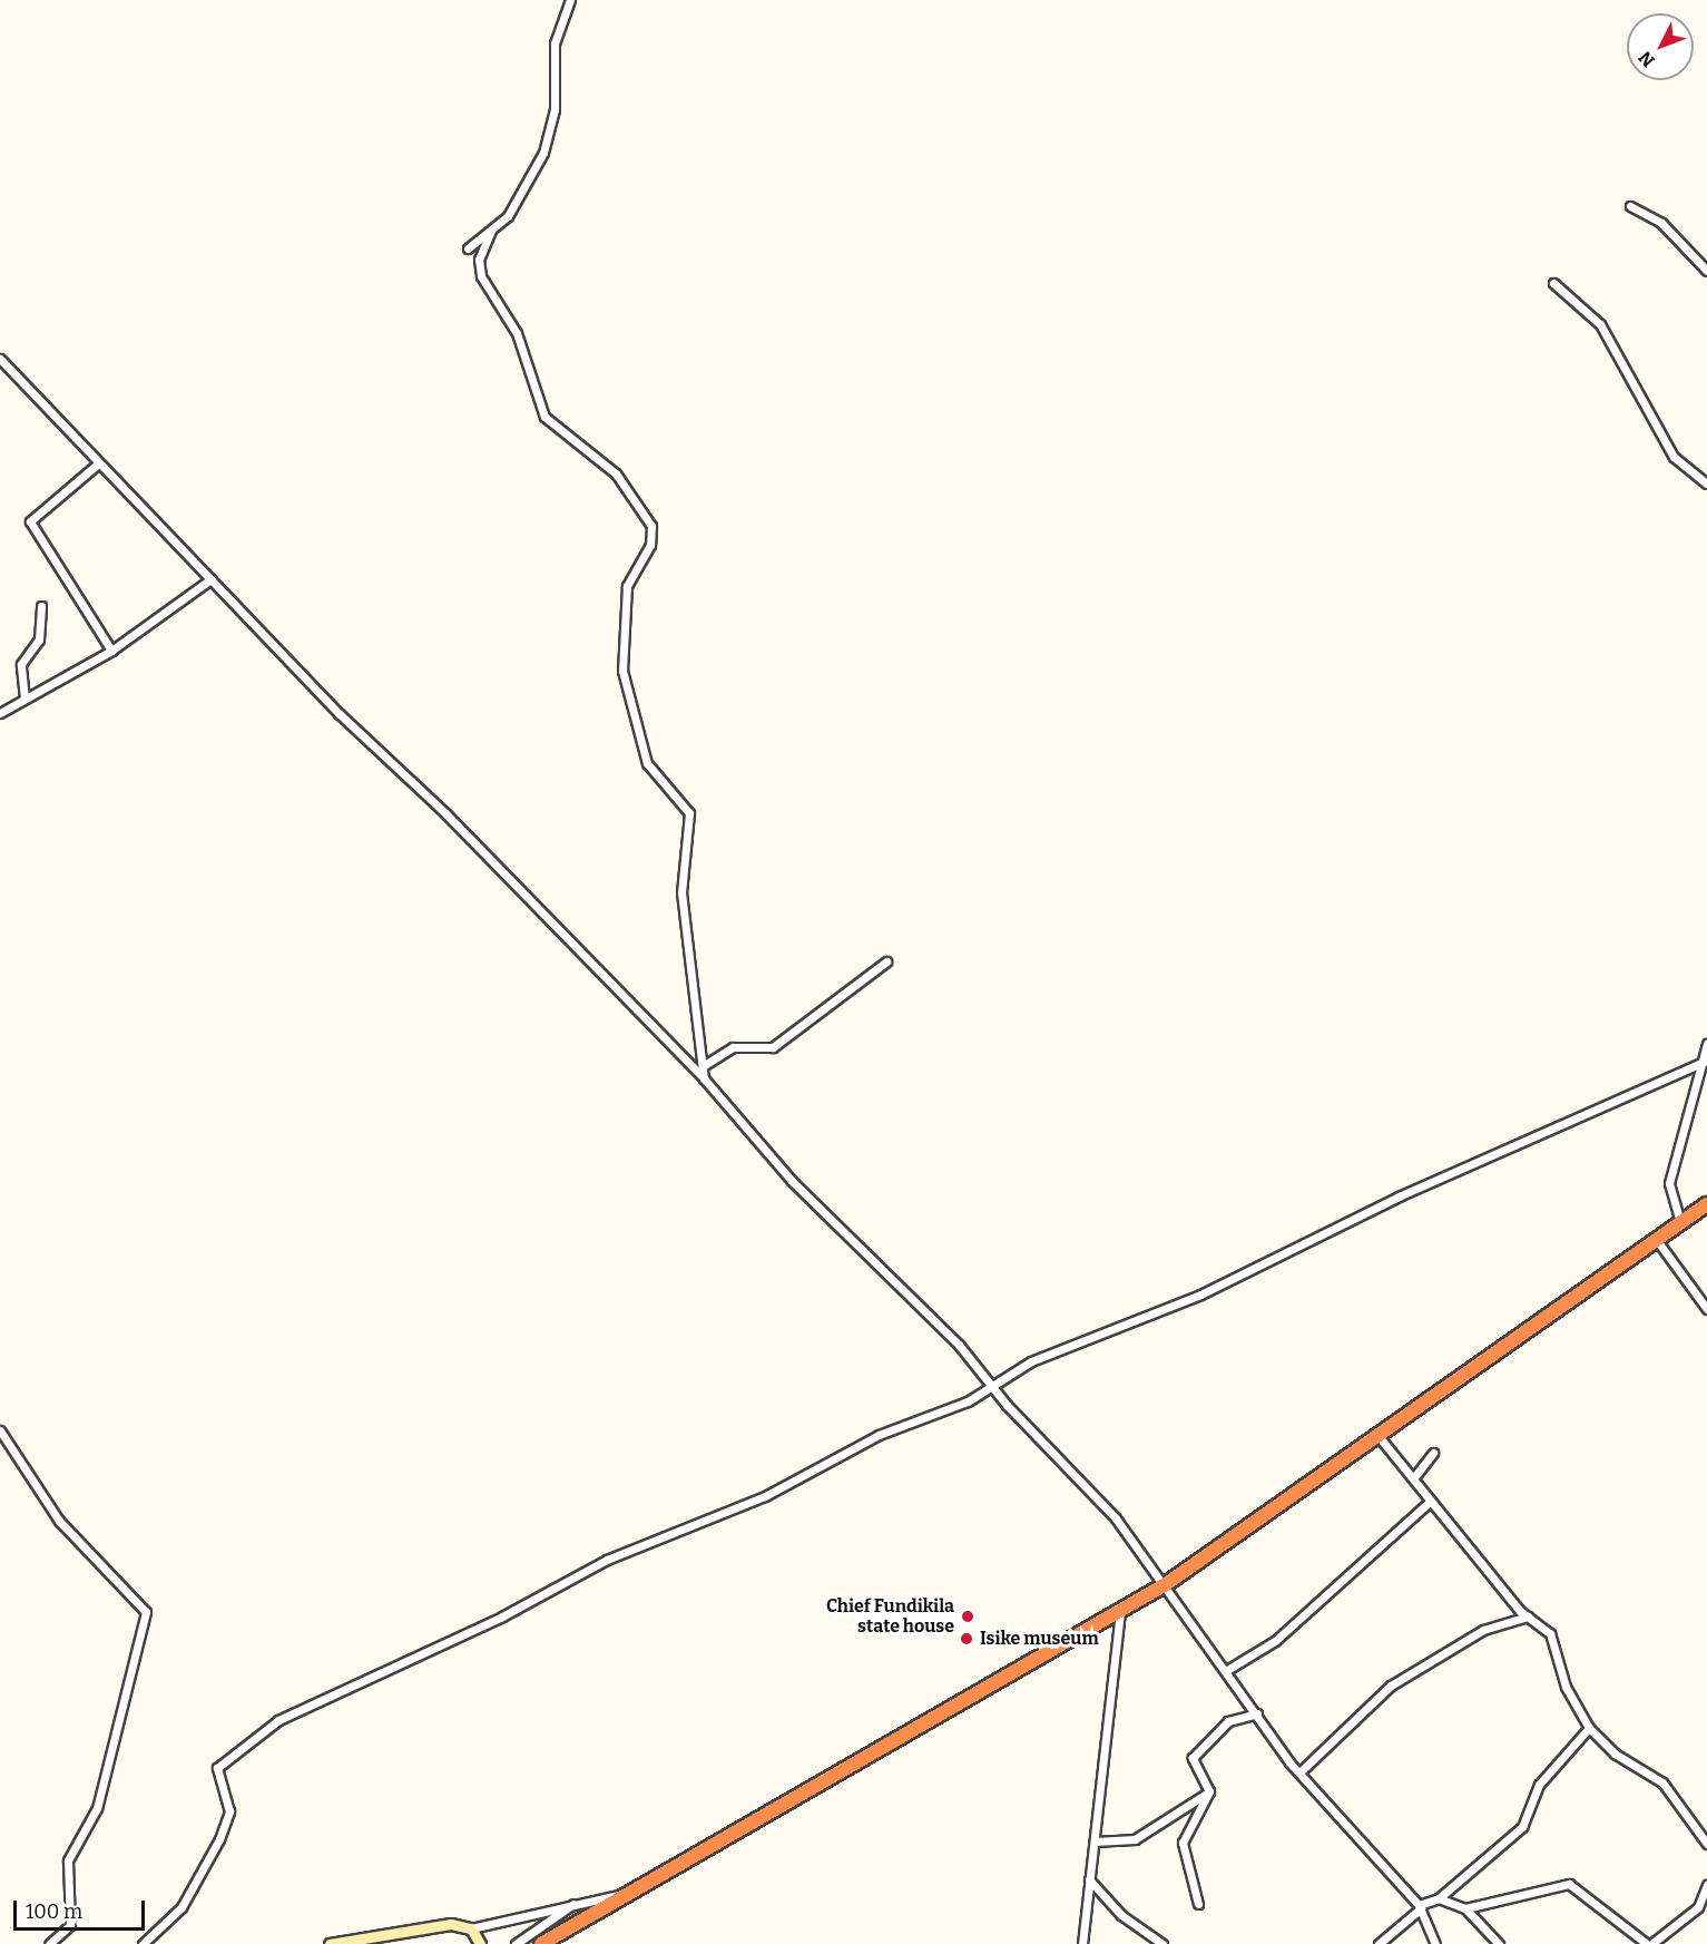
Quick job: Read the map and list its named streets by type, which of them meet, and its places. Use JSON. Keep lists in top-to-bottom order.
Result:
{
  "places": ["Chief Fundikila state house", "Isike museum"],
  "scale_bar": "100 m",
  "north": "bottom left"
}
